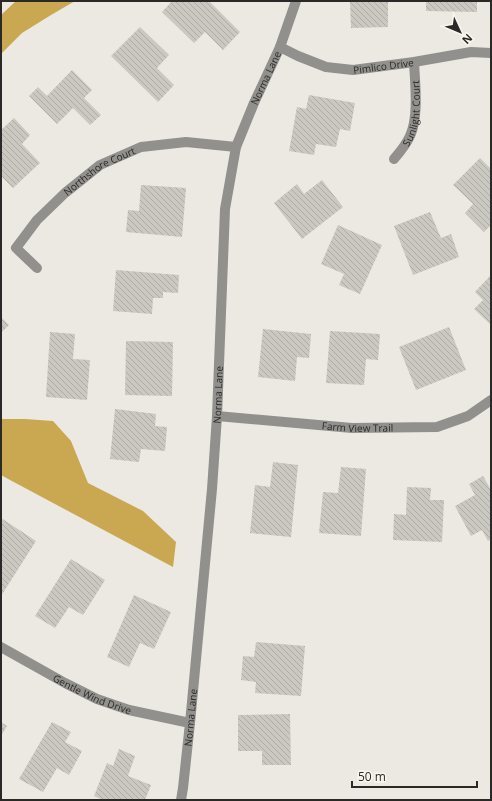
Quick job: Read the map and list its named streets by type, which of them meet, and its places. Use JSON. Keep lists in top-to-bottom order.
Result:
{
  "streets": {
    "street": [
      "Pimlico Drive",
      "Norma Lane",
      "Sunlight Court",
      "Northshore Court",
      "Farm View Trail",
      "Gentle Wind Drive"
    ]
  },
  "crossings": [
    ["Pimlico Drive", "Norma Lane"],
    ["Pimlico Drive", "Sunlight Court"],
    ["Norma Lane", "Northshore Court"],
    ["Norma Lane", "Farm View Trail"],
    ["Norma Lane", "Gentle Wind Drive"]
  ],
  "scale_bar": "50 m",
  "north": "bottom right"
}
